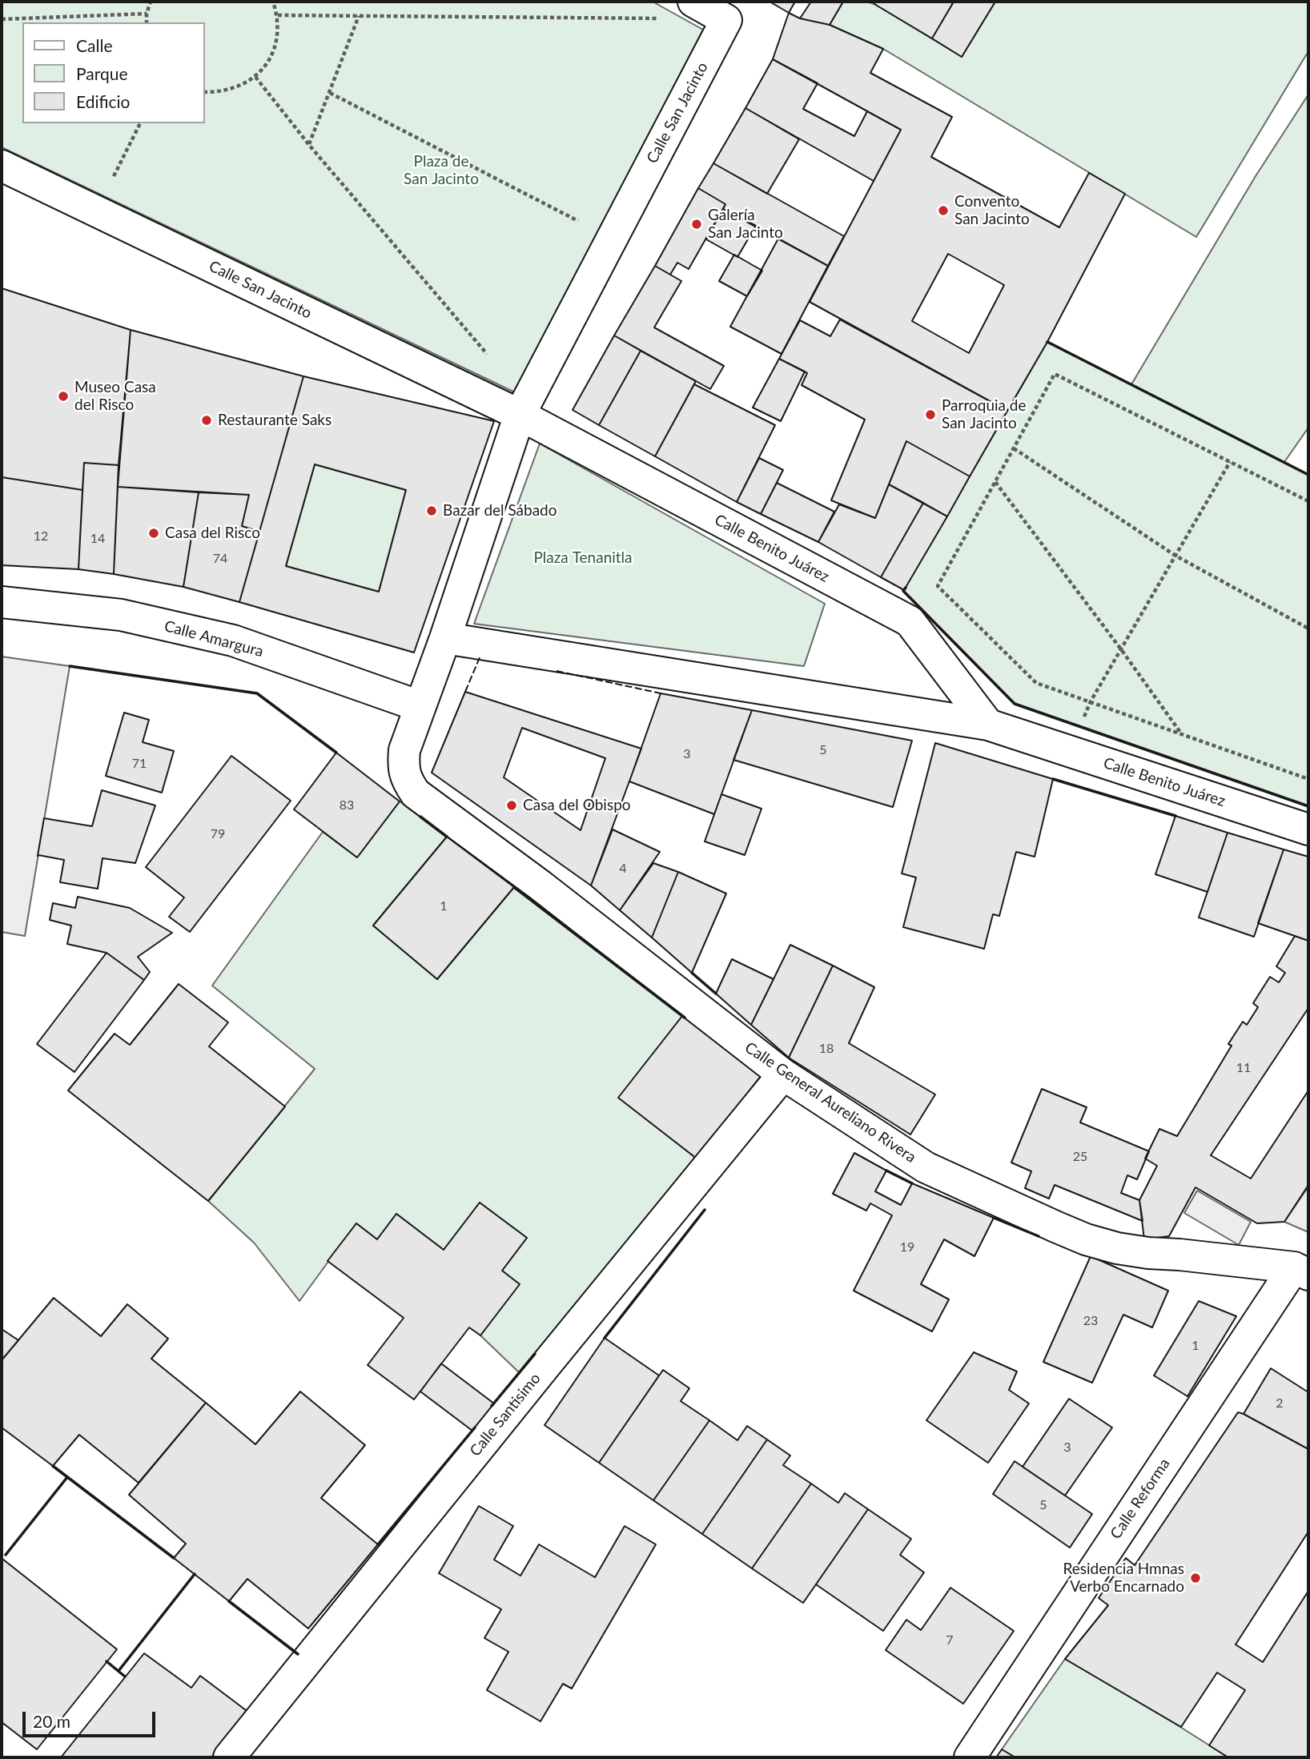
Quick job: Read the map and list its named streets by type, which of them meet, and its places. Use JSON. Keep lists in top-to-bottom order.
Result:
{
  "streets": {
    "street": [
      "Calle San Jacinto",
      "Calle Benito Juárez",
      "Calle Amargura",
      "Calle General Aureliano Rivera",
      "Calle Santisimo",
      "Calle Reforma"
    ]
  },
  "crossings": [
    ["Calle San Jacinto", "Calle Benito Juárez"],
    ["Calle San Jacinto", "Calle Amargura"],
    ["Calle San Jacinto", "Calle General Aureliano Rivera"],
    ["Calle General Aureliano Rivera", "Calle Santisimo"],
    ["Calle General Aureliano Rivera", "Calle Reforma"]
  ],
  "parks": ["Plaza de San Jacinto", "Plaza Tenanitla"],
  "places": [
    "Convento San Jacinto",
    "Galería San Jacinto",
    "Museo Casa del Risco",
    "Parroquia de San Jacinto",
    "Restaurante Saks",
    "Bazar del Sábado",
    "Casa del Risco",
    "Casa del Obispo",
    "Residencia Hmnas Verbo Encarnado"
  ],
  "house_numbers": [
    "12",
    "14",
    "74",
    "5",
    "3",
    "71",
    "83",
    "79",
    "4",
    "1",
    "18",
    "11",
    "25",
    "19",
    "23",
    "1",
    "2",
    "3",
    "5",
    "7"
  ],
  "legend": ["Calle", "Parque", "Edificio"],
  "scale_bar": "20 m"
}
